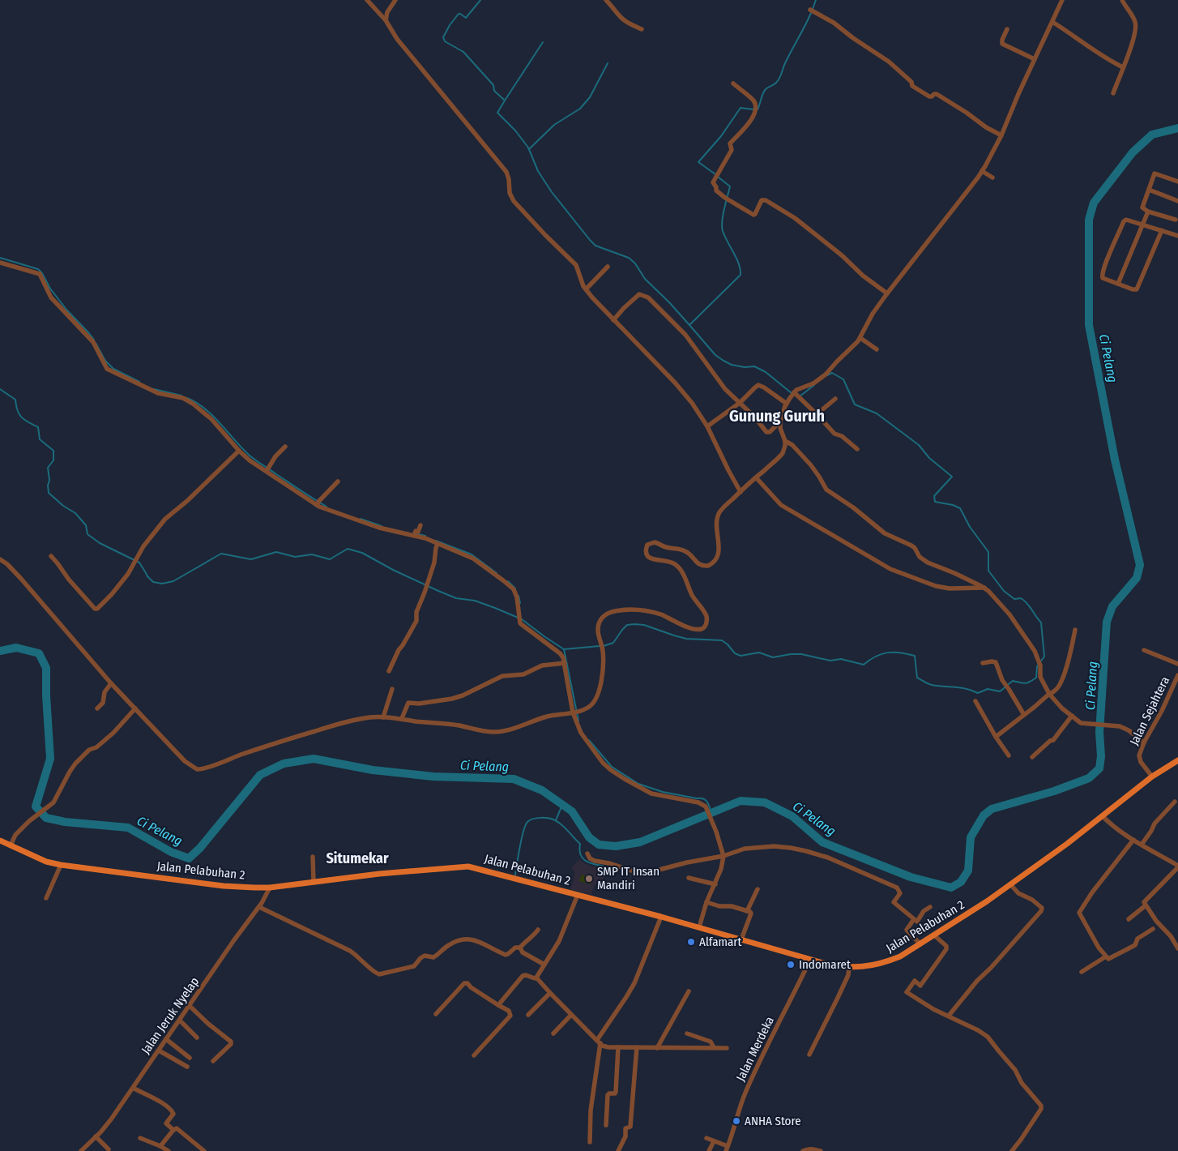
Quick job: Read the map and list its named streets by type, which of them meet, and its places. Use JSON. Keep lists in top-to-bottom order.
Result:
{
  "streets": {
    "main road": ["Jalan Pelabuhan 2"],
    "street": ["Jalan Sejahtera", "Jalan Jeruk Nyelap", "Jalan Merdeka"]
  },
  "crossings": [
    ["Jalan Sejahtera", "Jalan Pelabuhan 2"],
    ["Jalan Pelabuhan 2", "Jalan Jeruk Nyelap"],
    ["Jalan Pelabuhan 2", "Jalan Merdeka"]
  ],
  "districts": ["Gunung Guruh", "Situmekar"],
  "water": ["Ci Pelang"],
  "places": [
    "SMP IT Insan Mandiri",
    "Alfamart",
    "Indomaret",
    "ANHA Store"
  ]
}
